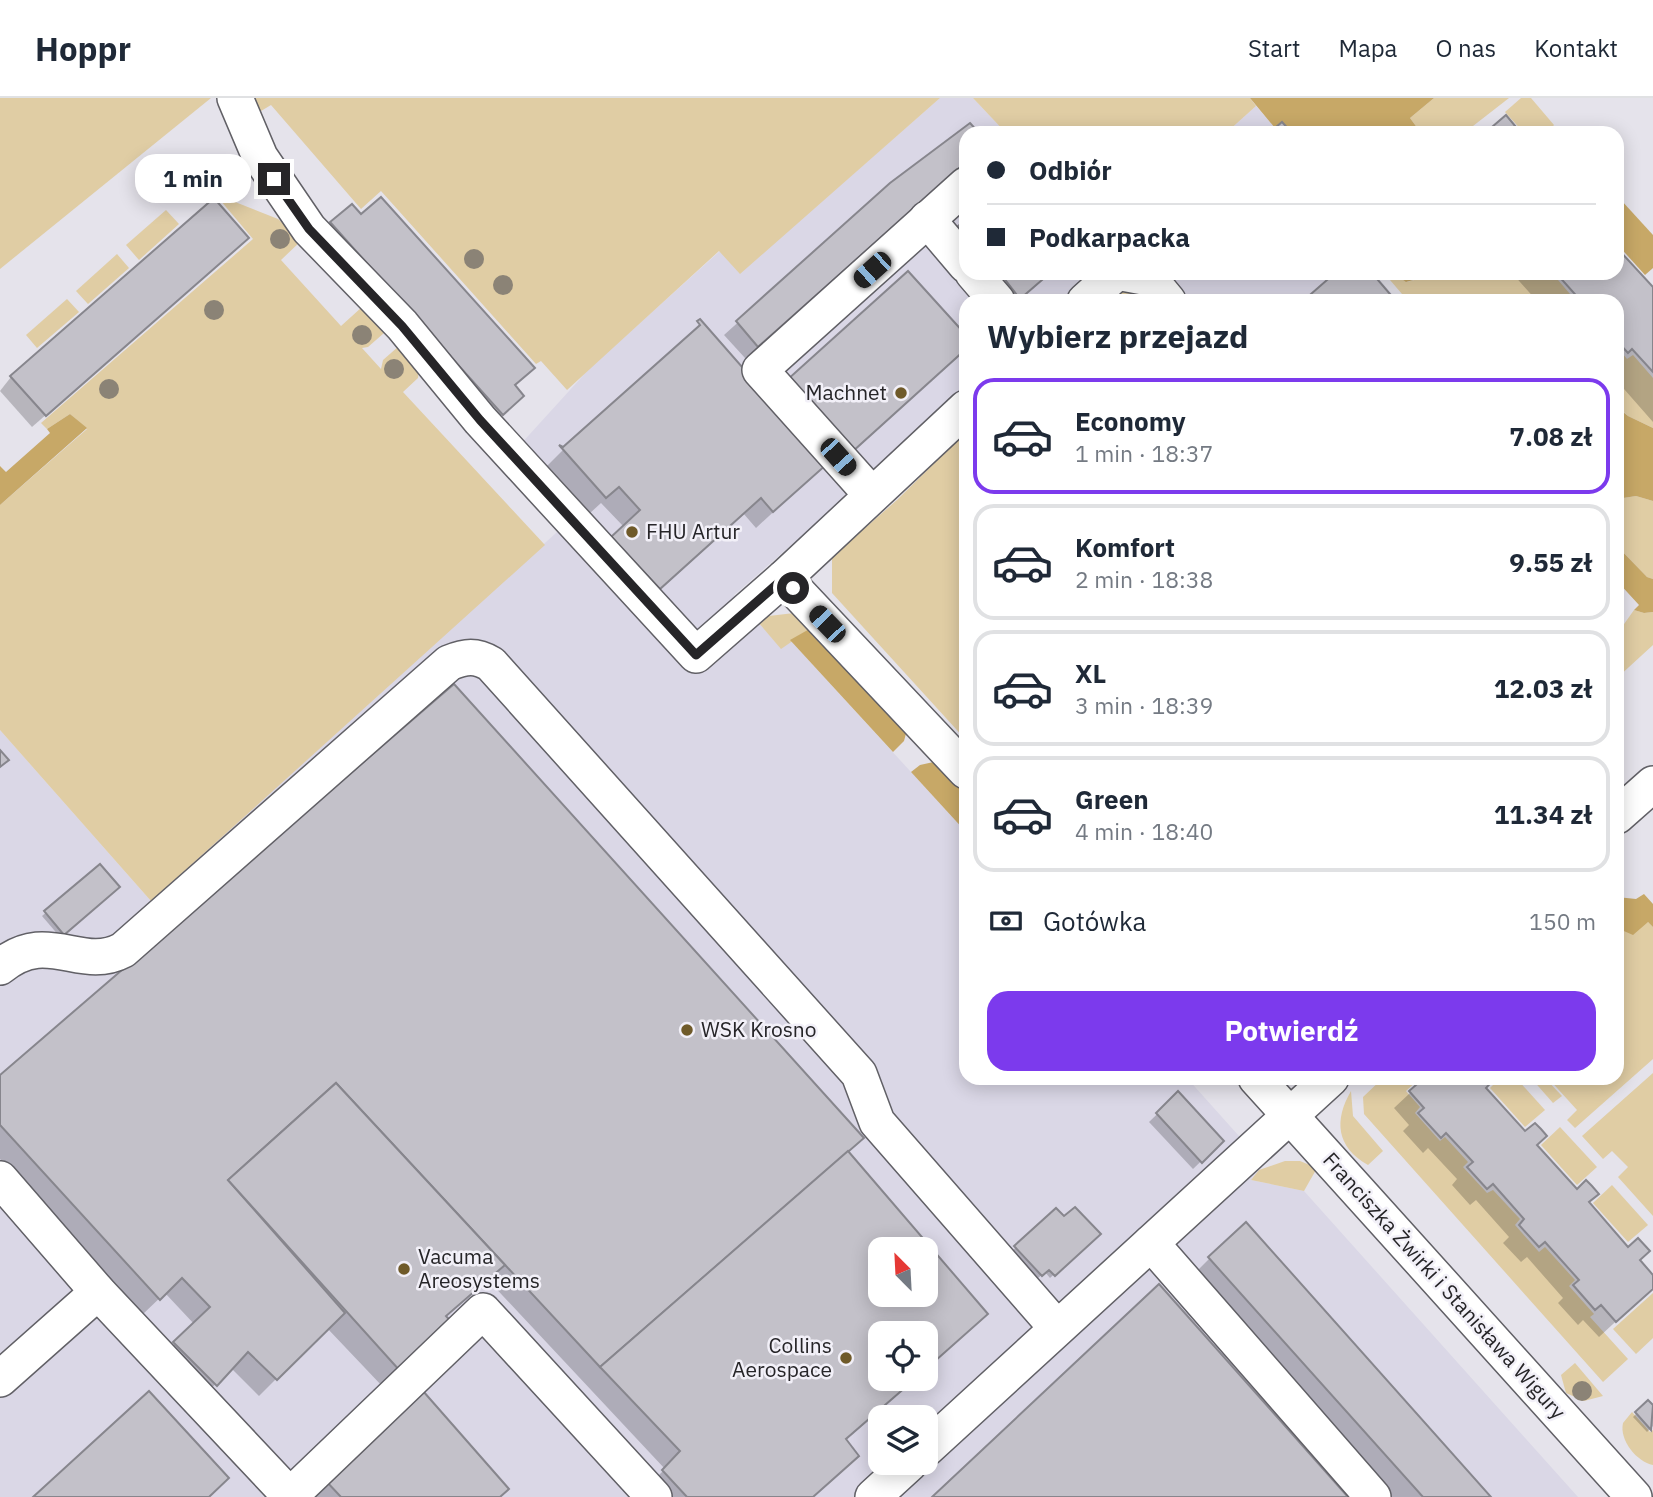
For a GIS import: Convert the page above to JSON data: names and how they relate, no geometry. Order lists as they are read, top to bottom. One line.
{"streets":{"street":["Franciszka Żwirki i Stanisława Wigury"]},"places":["Machnet","FHU Artur","WSK Krosno","Vacuma Areosystems","Collins Aerospace"],"north":"top left","page":{"header":"Hoppr","nav":["Start","Mapa","O nas","Kontakt"],"banner":["Odbiór","Podkarpacka"],"bubble":"1 min","heading":"Wybierz przejazd","list":[{"name":"Economy","note":"1 min · 18:37","value":"7.08 zł"},{"name":"Komfort","note":"2 min · 18:38","value":"9.55 zł"},{"name":"XL","note":"3 min · 18:39","value":"12.03 zł"},{"name":"Green","note":"4 min · 18:40","value":"11.34 zł"}],"pay":["Gotówka","150 m"],"buttons":"Potwierdź"}}
